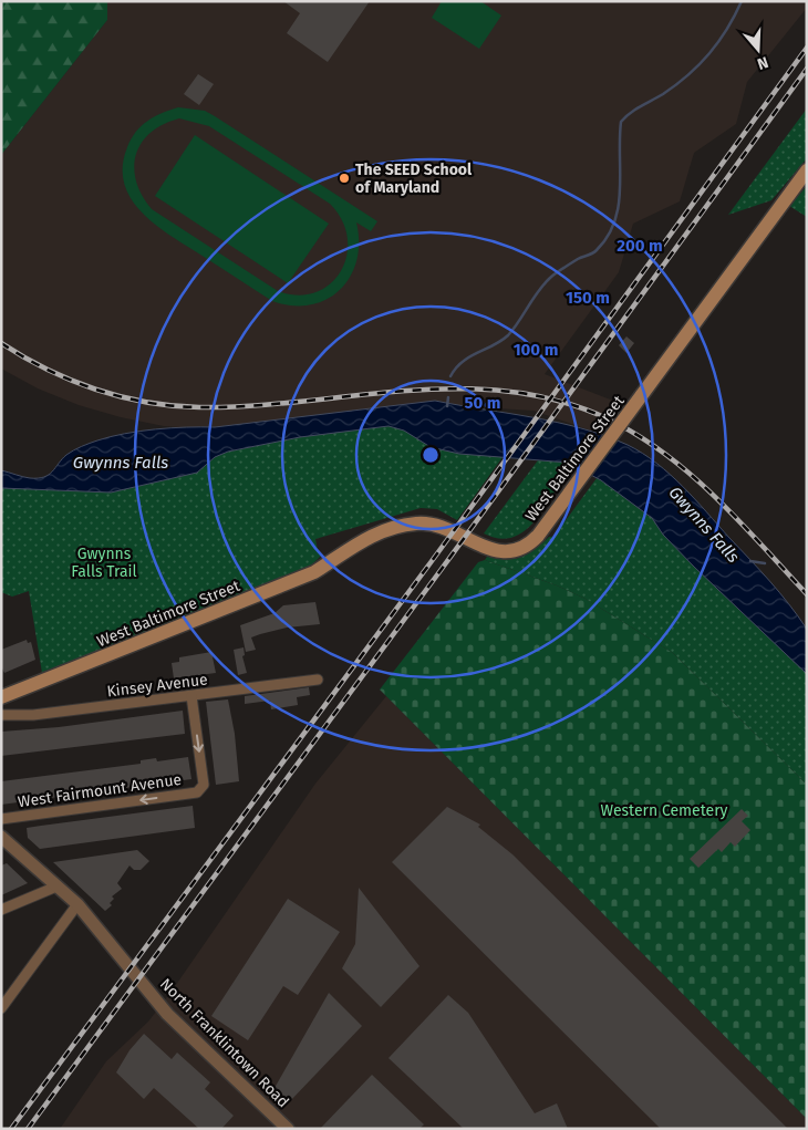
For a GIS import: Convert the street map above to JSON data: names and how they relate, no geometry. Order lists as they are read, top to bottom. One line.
{"streets":{"main road":["West Baltimore Street"],"street":["Kinsey Avenue","West Fairmount Avenue","North Franklintown Road"]},"crossings":[["Kinsey Avenue","West Fairmount Avenue"]],"water":["Gwynns Falls"],"parks":["Gwynns Falls Trail","Western Cemetery"],"places":["The SEED School of Maryland"],"north":"bottom","rings":["200 m","150 m","100 m","50 m"]}
